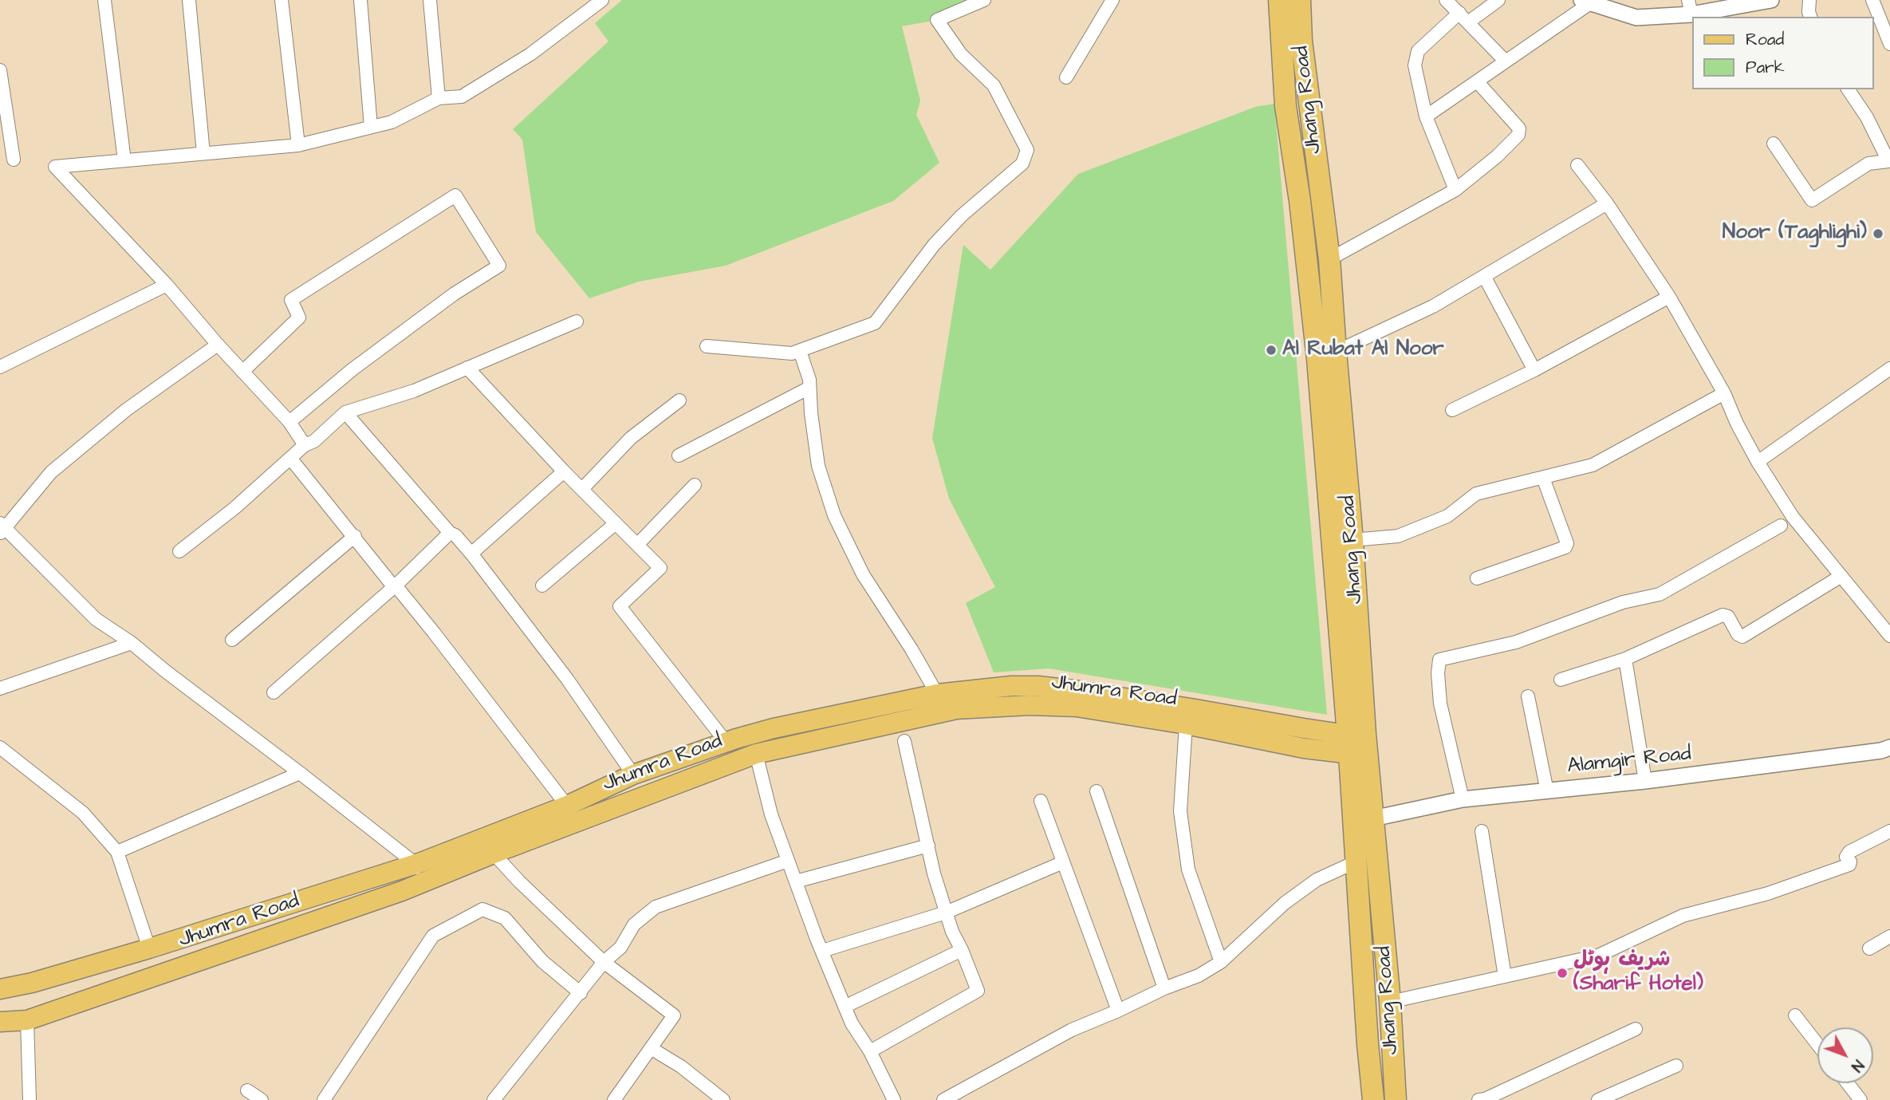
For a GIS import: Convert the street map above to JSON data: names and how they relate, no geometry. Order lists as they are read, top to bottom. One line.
{"streets":{"highway":["Jhang Road"],"main road":["Jhumra Road"],"street":["Alamgir Road"]},"crossings":[["Jhang Road","Jhumra Road"],["Jhang Road","Alamgir Road"]],"places":["Noor (Taghlighi)","Al Rubat Al Noor","شریف ہوٹل (Sharif Hotel)"],"legend":["Road","Park"],"north":"bottom right"}
